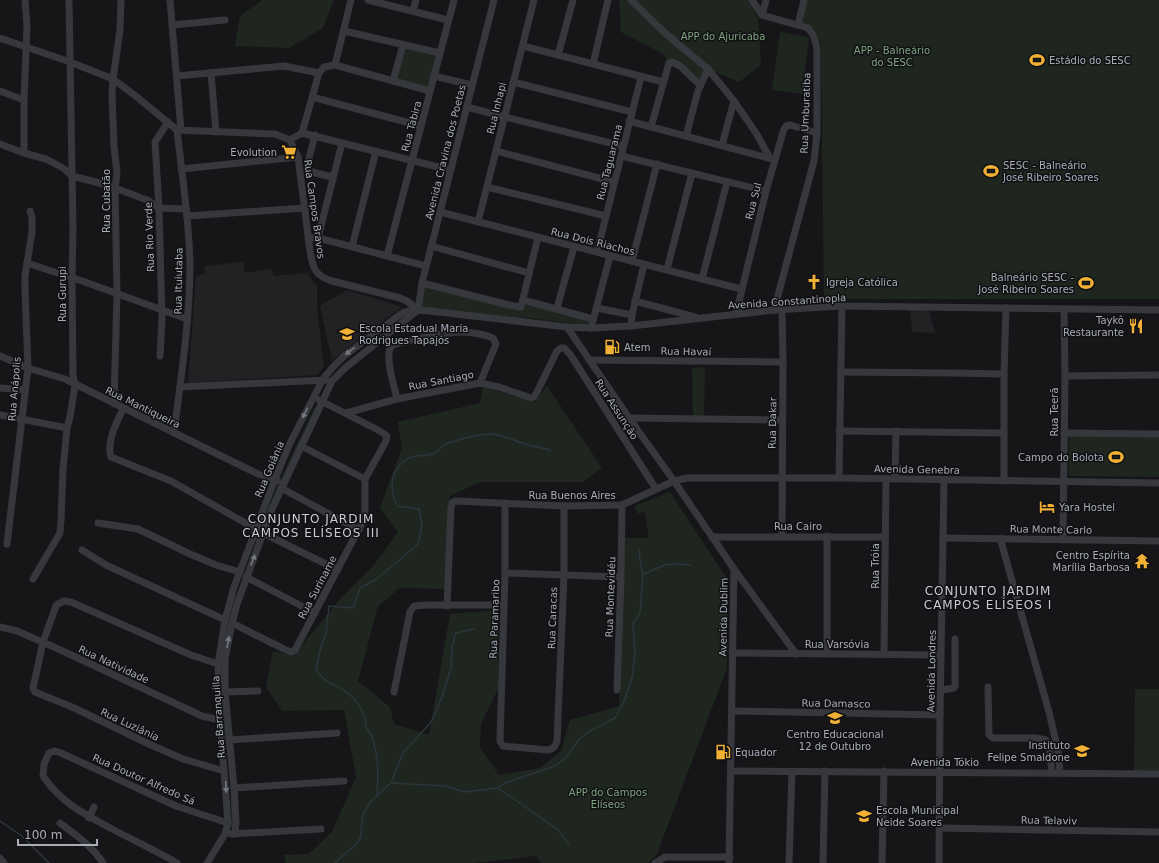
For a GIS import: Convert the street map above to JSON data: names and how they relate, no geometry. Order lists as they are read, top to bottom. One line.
{"streets":{"street":["Rua Inhapi","Rua Umburatiba","Rua Tabira","Avenida Cravina dos Poetas","Rua Taguarama","Rua Cubatão","Rua Sul","Rua Campos Bravos","Rua Rio Verde","Rua Dois Riachos","Rua Ituiutaba","Rua Gurupi","Avenida Constantinopla","Rua Havaí","Rua Santiago","Rua Anápolis","Rua Mantiqueira","Rua Assunção","Rua Teerã","Rua Dakar","Rua Goiânia","Avenida Genebra","Rua Buenos Aires","Rua Cairo","Rua Monte Carlo","Rua Tróia","Rua Suriname","Rua Montevidéu","Avenida Dublim","Rua Caracas","Rua Paramaribo","Rua Varsóvia","Rua Natividade","Avenida Londres","Rua Damasco","Rua Barranquilla","Rua Luziânia","Avenida Tókio","Rua Doutor Alfredo Sá","Rua Telaviv"]},"crossings":[["Rua Inhapi","Rua Dois Riachos"],["Rua Umburatiba","Rua Sul"],["Rua Umburatiba","Avenida Constantinopla"],["Rua Umburatiba","Rua Dakar"],["Avenida Cravina dos Poetas","Rua Campos Bravos"],["Avenida Cravina dos Poetas","Rua Dois Riachos"],["Avenida Cravina dos Poetas","Avenida Constantinopla"],["Avenida Cravina dos Poetas","Rua Goiânia"],["Rua Taguarama","Rua Dois Riachos"],["Rua Cubatão","Rua Mantiqueira"],["Rua Sul","Rua Dois Riachos"],["Rua Sul","Avenida Constantinopla"],["Rua Campos Bravos","Avenida Constantinopla"],["Rua Campos Bravos","Rua Goiânia"],["Rua Ituiutaba","Rua Mantiqueira"],["Rua Gurupi","Rua Mantiqueira"],["Avenida Constantinopla","Rua Teerã"],["Avenida Constantinopla","Rua Dakar"],["Avenida Constantinopla","Rua Goiânia"],["Avenida Constantinopla","Avenida Dublim"],["Rua Havaí","Rua Dakar"],["Rua Havaí","Avenida Dublim"],["Rua Santiago","Rua Assunção"],["Rua Santiago","Rua Suriname"],["Rua Anápolis","Rua Mantiqueira"],["Rua Mantiqueira","Rua Goiânia"],["Rua Mantiqueira","Rua Suriname"],["Rua Assunção","Rua Buenos Aires"],["Rua Teerã","Avenida Genebra"],["Rua Teerã","Rua Monte Carlo"],["Rua Dakar","Avenida Genebra"],["Rua Dakar","Rua Cairo"],["Rua Goiânia","Rua Suriname"],["Rua Goiânia","Rua Natividade"],["Rua Goiânia","Rua Barranquilla"],["Rua Goiânia","Rua Luziânia"],["Rua Goiânia","Rua Doutor Alfredo Sá"],["Avenida Genebra","Rua Buenos Aires"],["Avenida Genebra","Rua Tróia"],["Avenida Genebra","Avenida Dublim"],["Avenida Genebra","Avenida Londres"],["Rua Buenos Aires","Rua Montevidéu"],["Rua Buenos Aires","Avenida Dublim"],["Rua Buenos Aires","Rua Caracas"],["Rua Buenos Aires","Rua Paramaribo"],["Rua Cairo","Rua Tróia"],["Rua Cairo","Avenida Dublim"],["Rua Monte Carlo","Avenida Londres"],["Rua Tróia","Rua Varsóvia"],["Avenida Dublim","Rua Varsóvia"],["Avenida Dublim","Rua Damasco"],["Avenida Dublim","Avenida Tókio"],["Rua Caracas","Rua Paramaribo"],["Rua Varsóvia","Avenida Londres"],["Rua Natividade","Rua Luziânia"],["Avenida Londres","Rua Damasco"],["Avenida Londres","Avenida Tókio"],["Avenida Londres","Rua Telaviv"]],"districts":["CONJUNTO JARDIM CAMPOS ELÍSEOS III","CONJUNTO JARDIM CAMPOS ELÍSEOS I"],"parks":["APP do Ajuricaba","APP - Balneário do SESC","APP do Campos Elíseos"],"places":{"sports":["Estádio do SESC","SESC - Balneário José Ribeiro Soares","Balneário SESC - José Ribeiro Soares","Campo do Bolota"],"supermarket":["Evolution"],"church":["Igreja Católica"],"restaurant":["Taykô Restaurante"],"school or university":["Escola Estadual Maria Rodrigues Tapajós","Centro Educacional 12 de Outubro","Instituto Felipe Smaldone","Escola Municipal Neide Soares"],"fuel station":["Atem","Equador"],"hotel":["Yara Hostel"],"temple":["Centro Espírita Marília Barbosa"]},"scale_bar":"100 m"}
